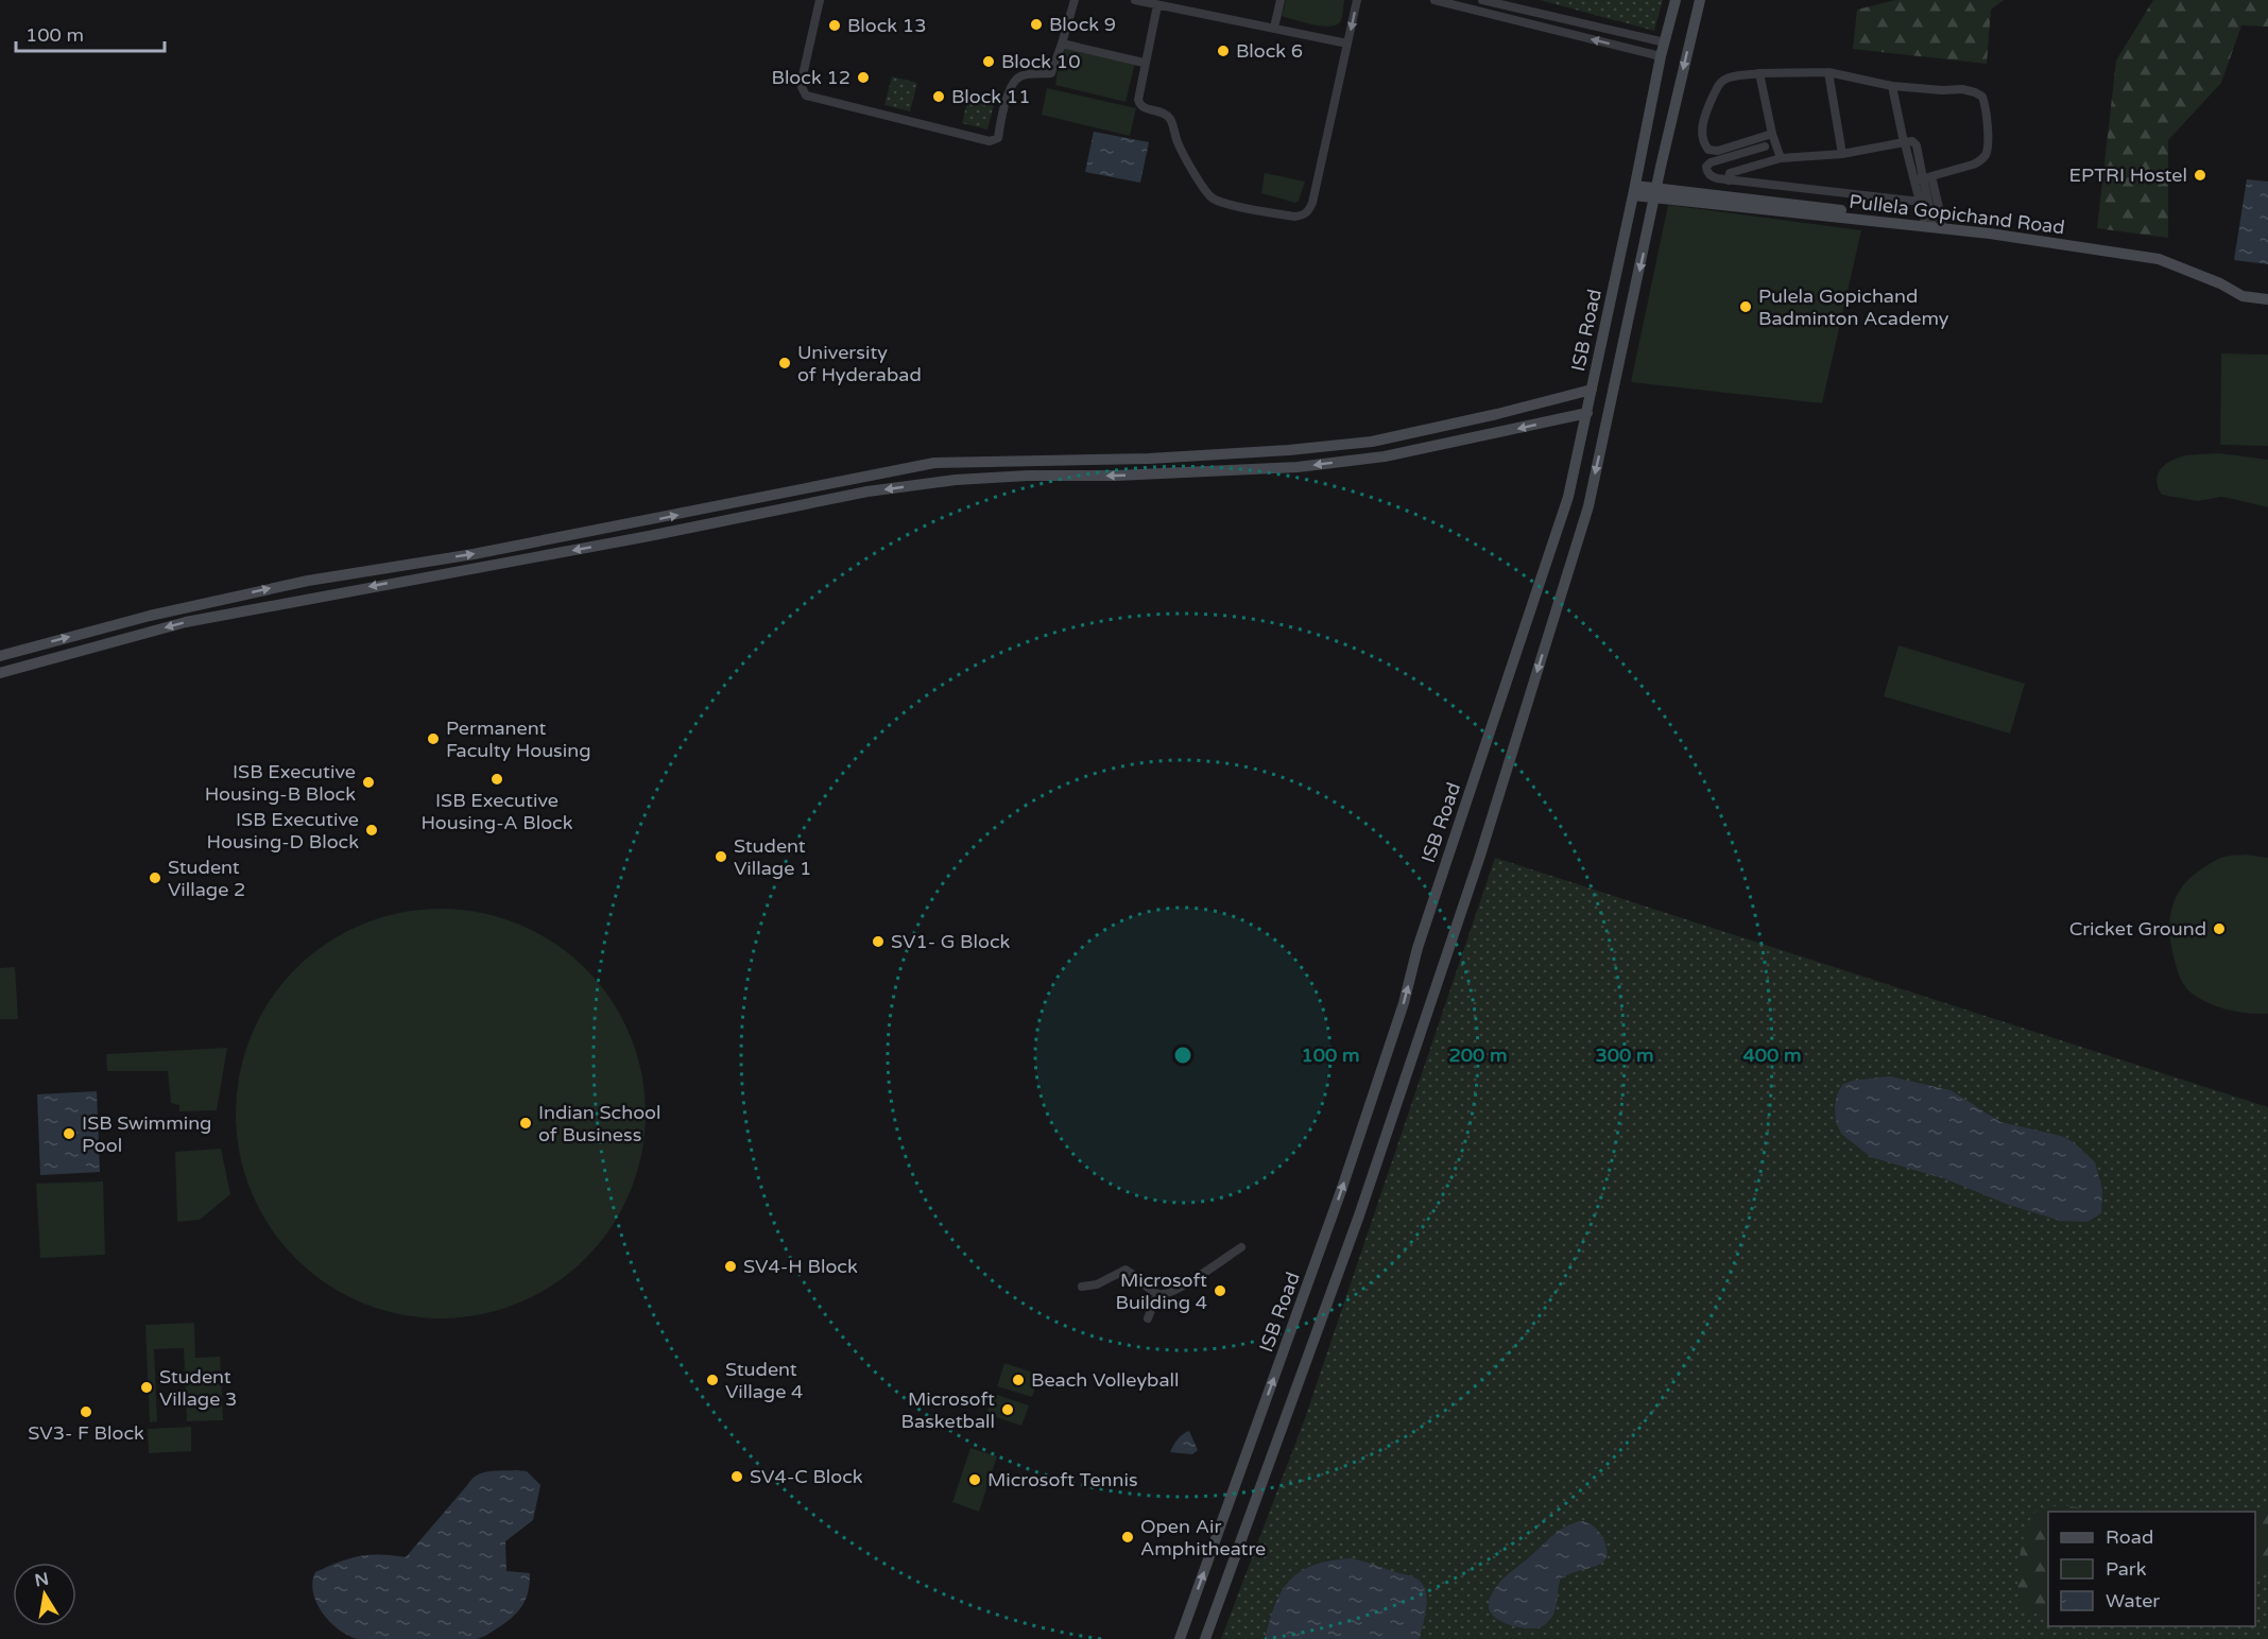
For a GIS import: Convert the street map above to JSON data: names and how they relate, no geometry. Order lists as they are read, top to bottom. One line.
{"streets":{"street":["Pullela Gopichand Road","ISB Road"]},"crossings":[["Pullela Gopichand Road","ISB Road"]],"places":["Block 9","Block 13","Block 6","Block 10","Block 12","Block 11","EPTRI Hostel","Pulela Gopichand Badminton Academy","University of Hyderabad","Permanent Faculty Housing","ISB Executive Housing-A Block","ISB Executive Housing-B Block","ISB Executive Housing-D Block","Student Village 1","Student Village 2","Cricket Ground","SV1- G Block","Indian School of Business","ISB Swimming Pool","SV4-H Block","Microsoft Building 4","Student Village 4","Beach Volleyball","Student Village 3","Microsoft Basketball","SV3- F Block","SV4-C Block","Microsoft Tennis","Open Air Amphitheatre"],"legend":["Road","Park","Water"],"scale_bar":"100 m","north":"top","rings":["100 m","200 m","300 m","400 m"]}
